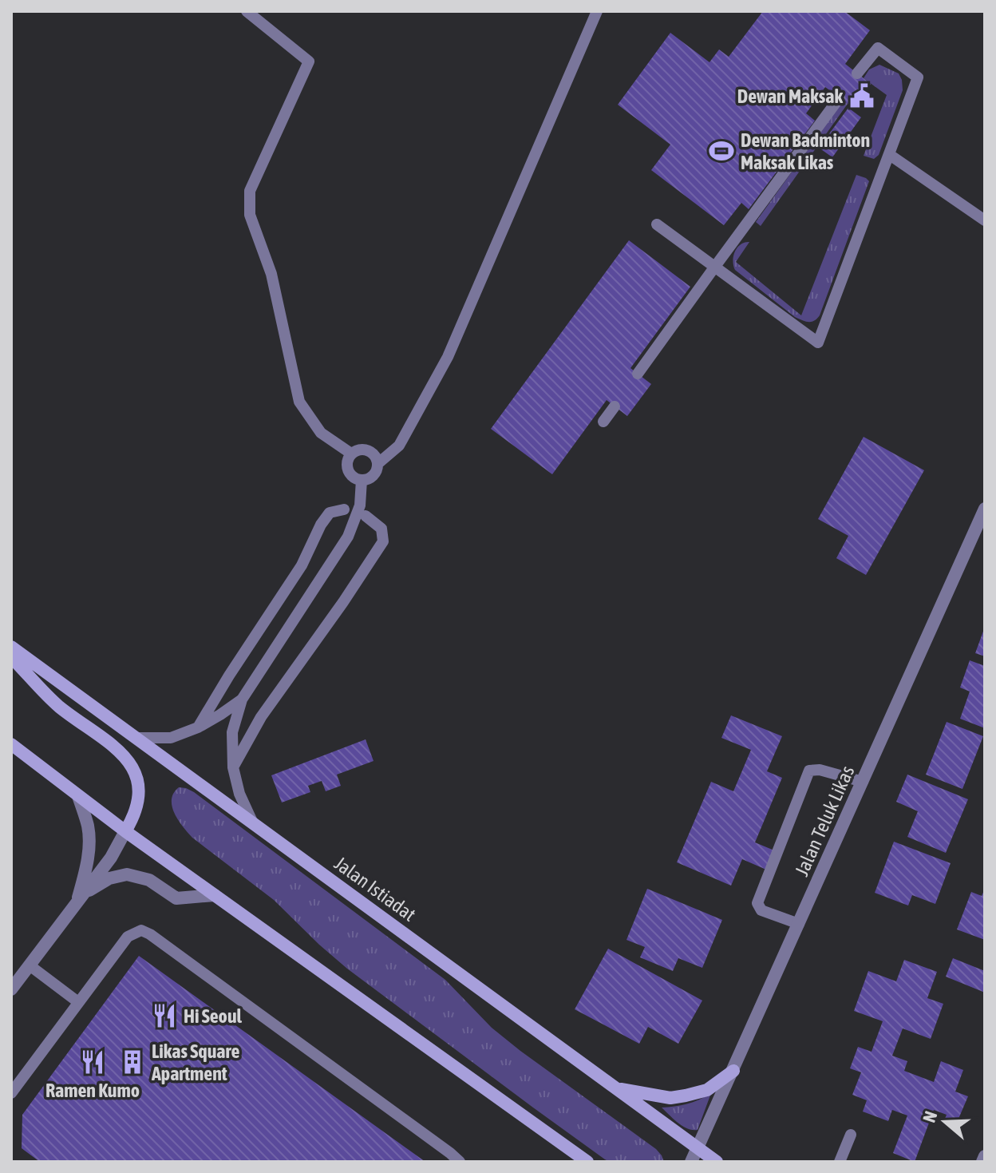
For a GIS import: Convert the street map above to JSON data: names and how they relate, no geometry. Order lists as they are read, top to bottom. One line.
{"streets":{"main road":["Jalan Istiadat"],"street":["Jalan Teluk Likas"]},"crossings":[["Jalan Teluk Likas","Jalan Istiadat"]],"places":{"public building":["Dewan Maksak"],"sports":["Dewan Badminton Maksak Likas"],"restaurant":["Hi Seoul","Ramen Kumo"],"building":["Likas Square Apartment"]},"north":"left"}
